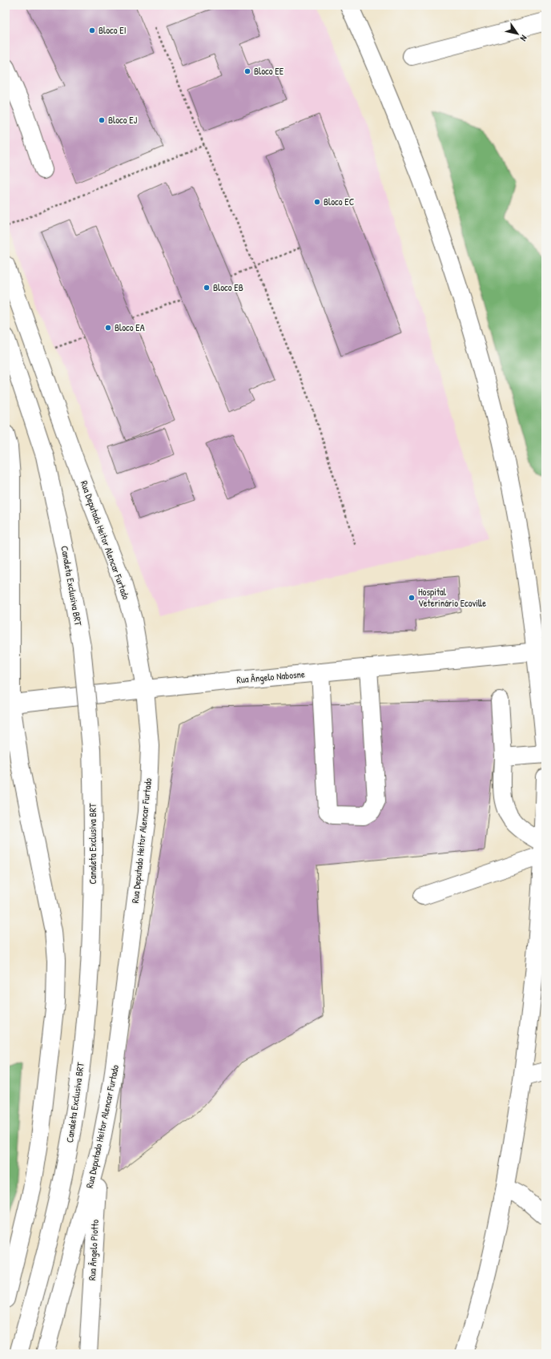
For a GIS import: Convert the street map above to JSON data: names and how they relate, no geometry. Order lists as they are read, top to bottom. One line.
{"streets":{"street":["Rua Deputado Heitor Alencar Furtado","Canaleta Exclusiva BRT","Rua Ângelo Nabosne","Rua Ângelo Piotto"]},"crossings":[["Rua Deputado Heitor Alencar Furtado","Rua Ângelo Nabosne"],["Rua Deputado Heitor Alencar Furtado","Rua Ângelo Piotto"]],"places":["Bloco EI","Bloco EE","Bloco EJ","Bloco EC","Bloco EB","Bloco EA","Hospital Veterinário Ecoville"],"north":"bottom right"}
